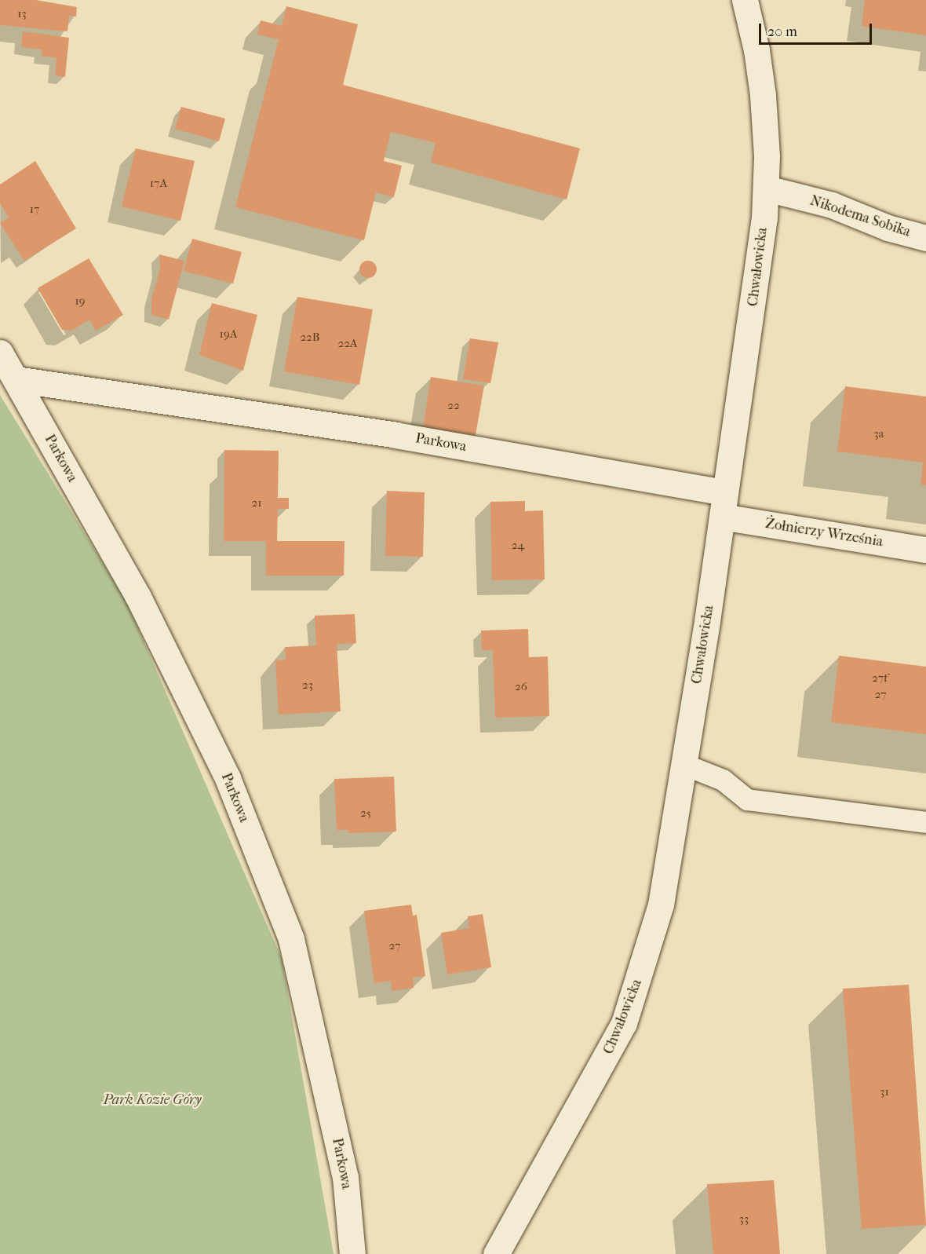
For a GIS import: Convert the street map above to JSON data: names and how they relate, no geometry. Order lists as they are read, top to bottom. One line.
{"streets":{"street":["Nikodema Sobika","Chwałowicka","Parkowa","Żołnierzy Września"]},"crossings":[["Nikodema Sobika","Chwałowicka"],["Chwałowicka","Parkowa"],["Chwałowicka","Żołnierzy Września"],["Parkowa","Żołnierzy Września"]],"parks":["Park Kozie Góry"],"house_numbers":["13","17A","17","19","19A","22B","22A","22","3a","21","24","27f","23","26","27","25","27","31","33"],"scale_bar":"20 m"}
